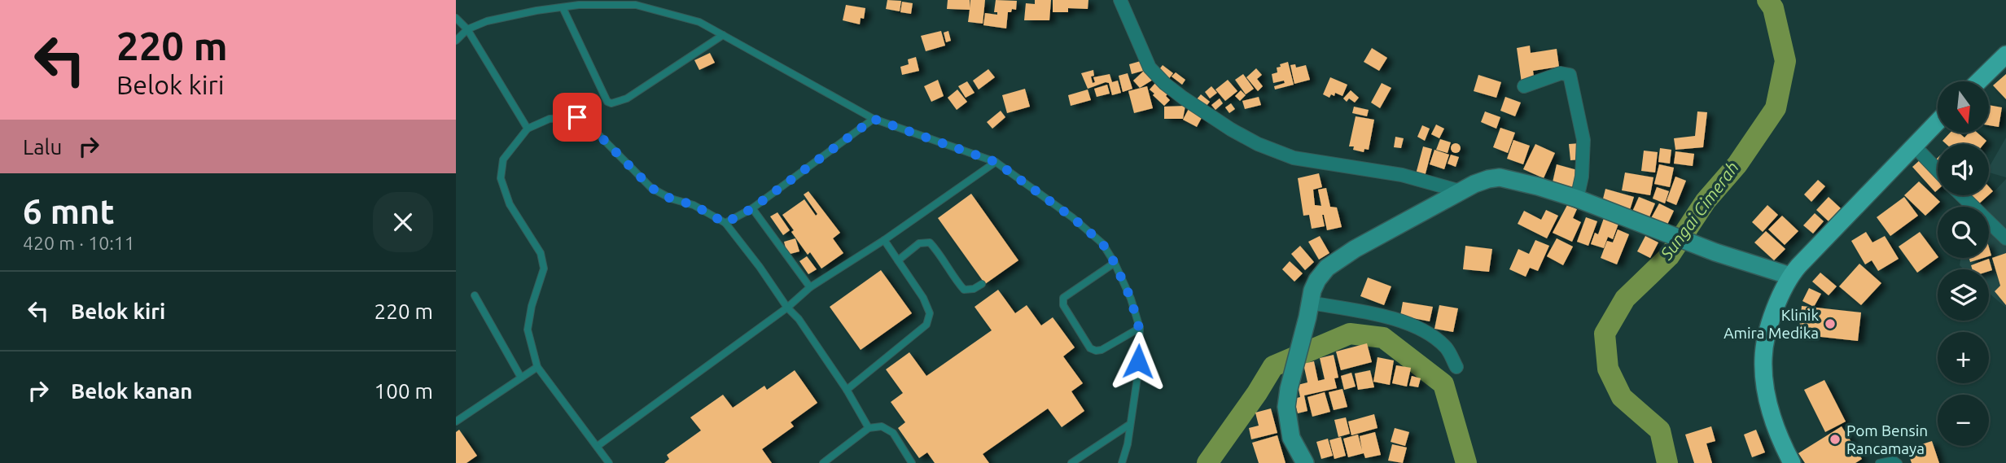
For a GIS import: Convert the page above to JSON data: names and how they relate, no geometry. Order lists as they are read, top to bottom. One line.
{"water":["Sungai Cimerah"],"places":["Klinik Amira Medika","Pom Bensin Rancamaya"],"north":"bottom","page":{"turn":["220 m","Belok kiri"],"map_buttons":["+","−"],"then":"Lalu","heading":["6 mnt","420 m · 10:11"],"list":[{"name":"Belok kiri","value":"220 m"},{"name":"Belok kanan","value":"100 m"}]}}
